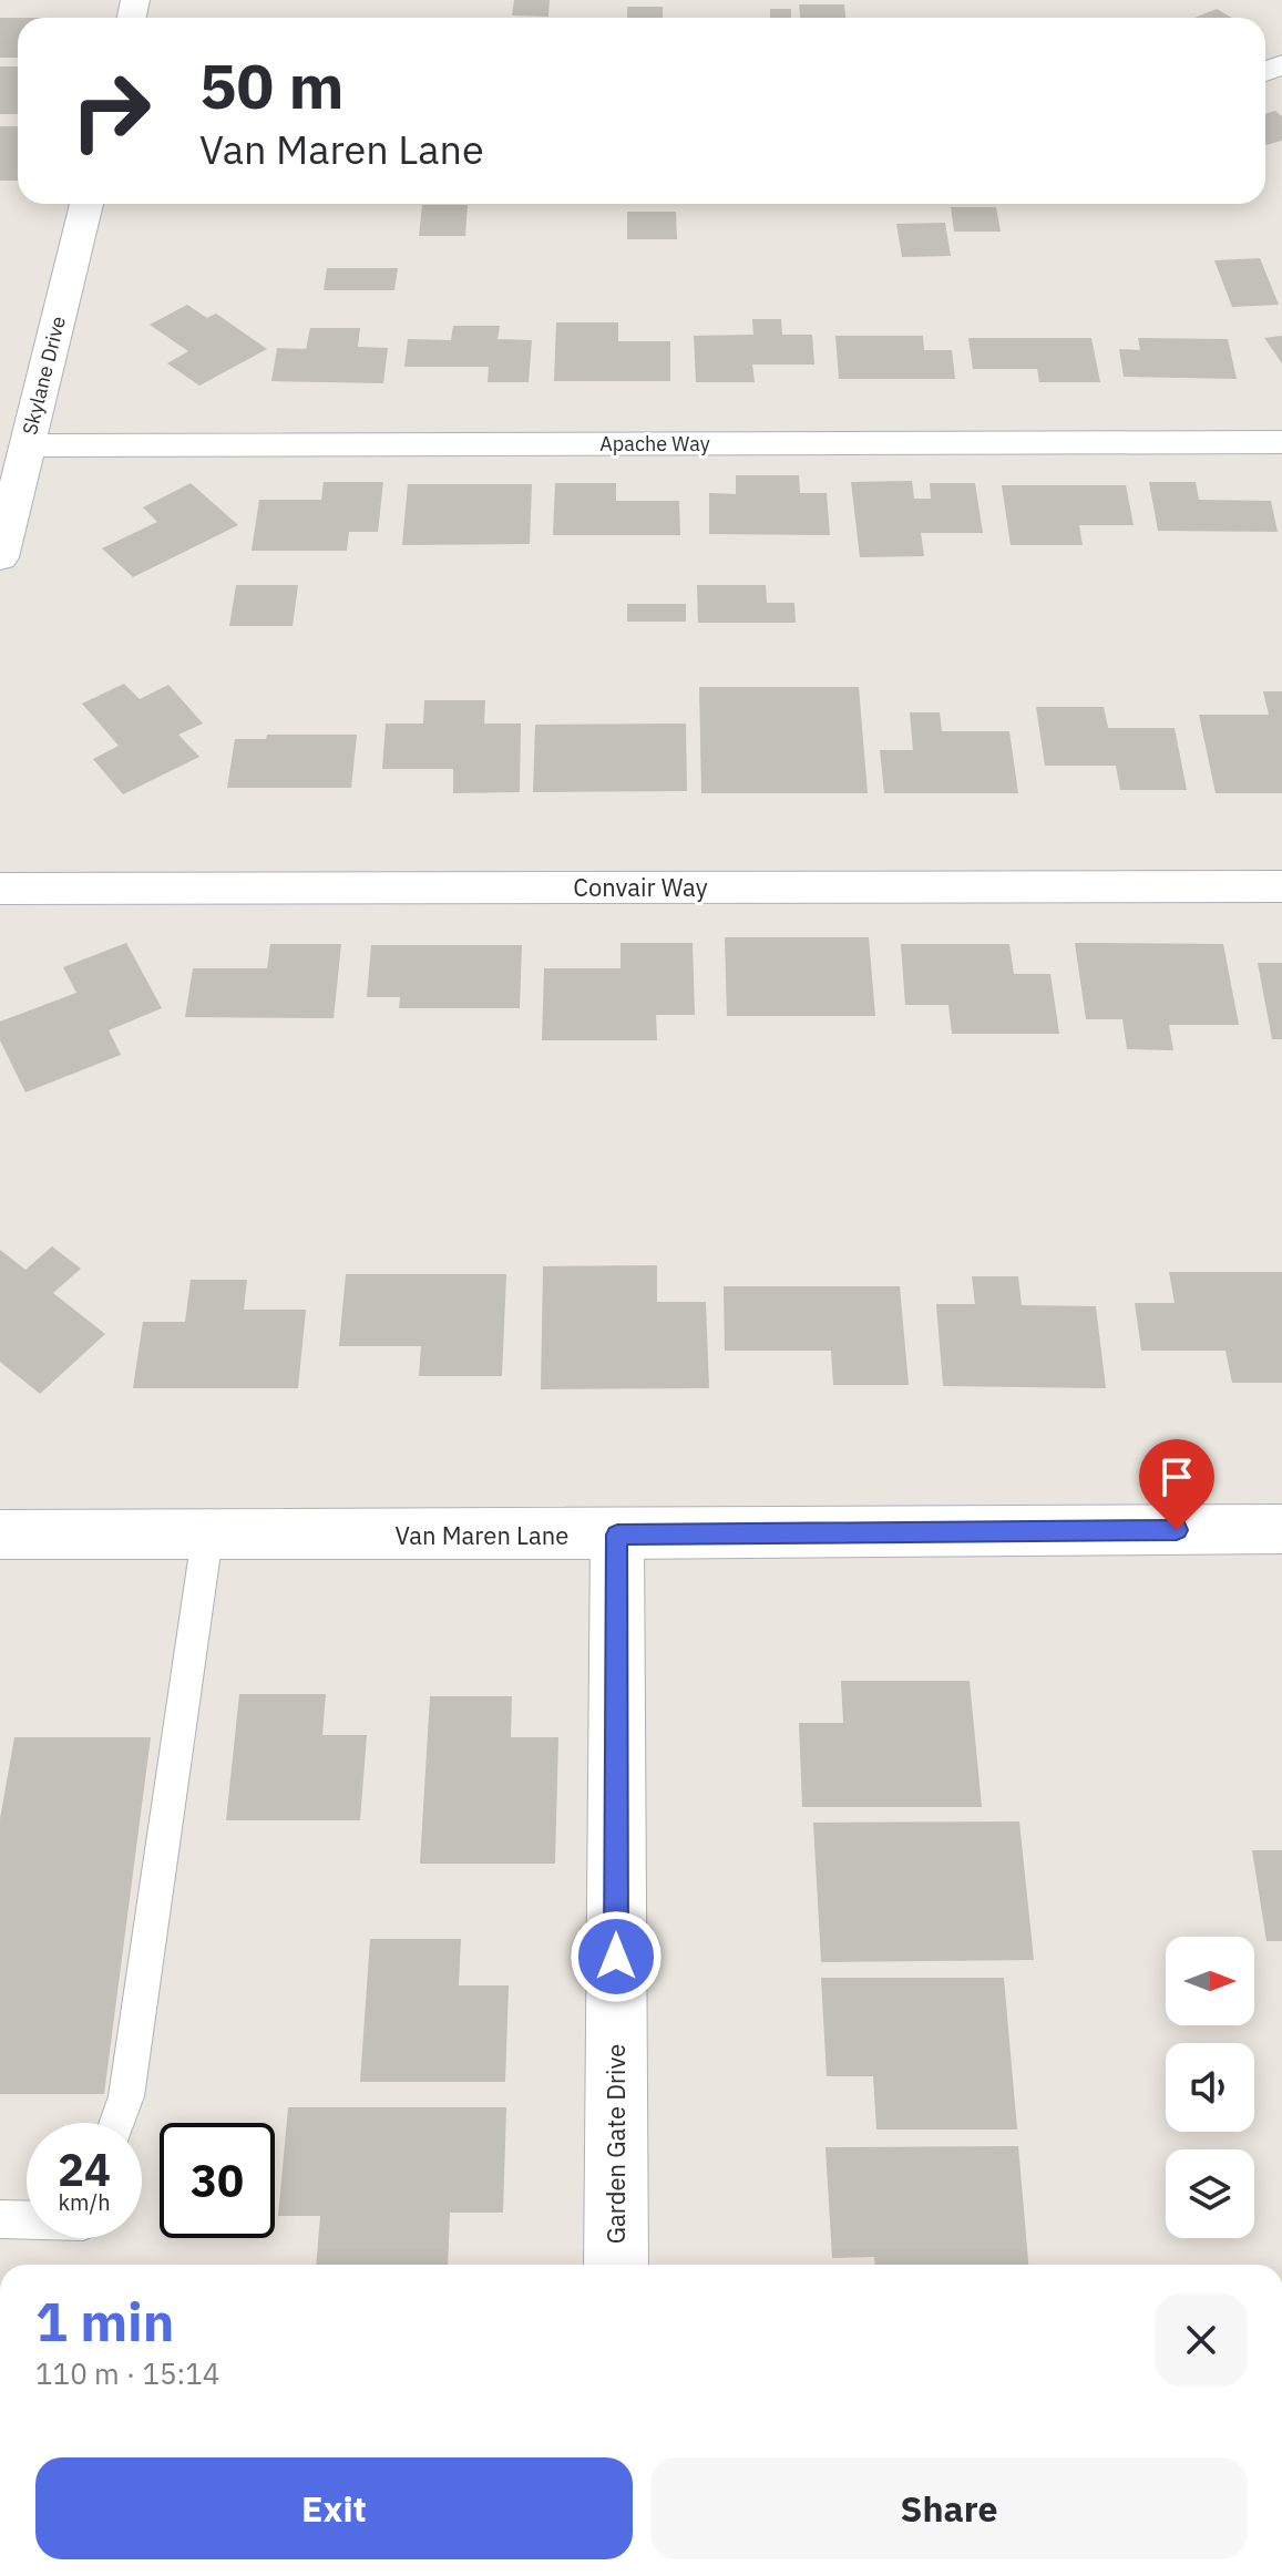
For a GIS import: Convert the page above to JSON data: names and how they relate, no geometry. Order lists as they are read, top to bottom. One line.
{"streets":{"street":["Skylane Drive","Apache Way","Convair Way","Van Maren Lane","Garden Gate Drive"]},"crossings":[["Skylane Drive","Apache Way"],["Van Maren Lane","Garden Gate Drive"]],"north":"right","page":{"turn":["50 m","Van Maren Lane"],"speed":"24 km/h","limit":"30","heading":["1 min","110 m · 15:14"],"buttons":["Exit","Share"]}}
